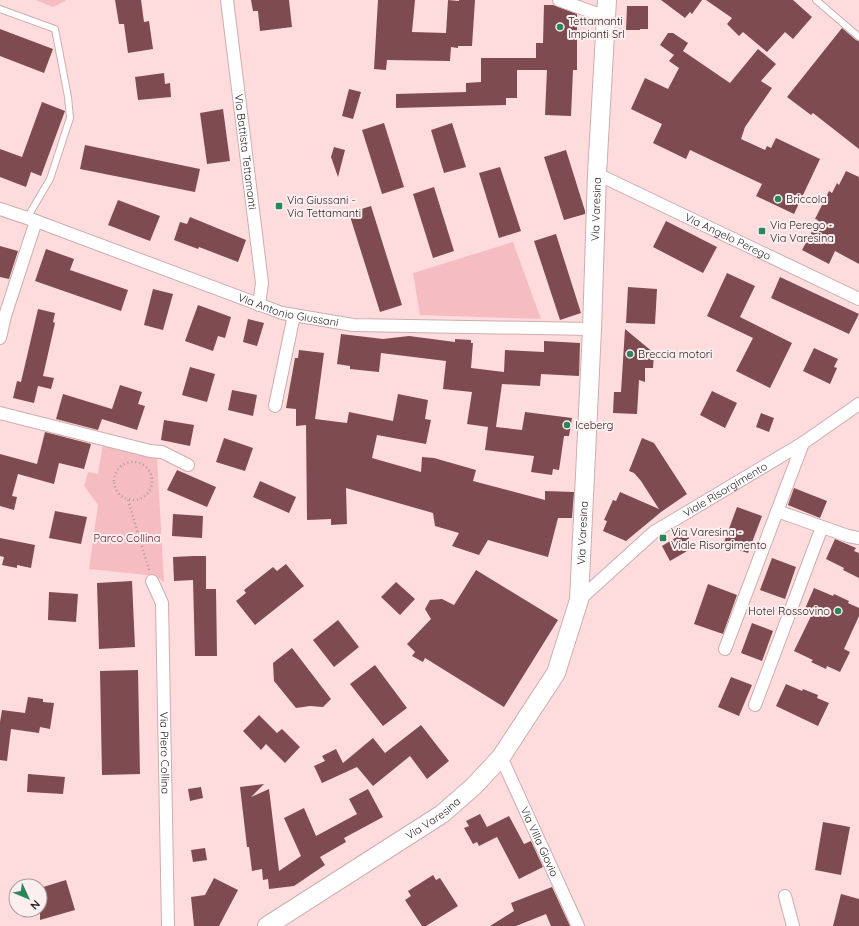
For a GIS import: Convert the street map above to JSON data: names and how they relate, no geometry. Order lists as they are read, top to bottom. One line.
{"streets":{"main road":["Via Varesina"],"street":["Via Battista Tettamanti","Via Angelo Perego","Via Antonio Giussani","Viale Risorgimento","Via Piero Collina","Via Villa Giovio"]},"crossings":[["Via Battista Tettamanti","Via Antonio Giussani"],["Via Varesina","Via Angelo Perego"],["Via Varesina","Via Antonio Giussani"],["Via Varesina","Viale Risorgimento"],["Via Varesina","Via Villa Giovio"]],"parks":["Parco Collina"],"places":{"other":["Tettamanti Impianti Srl","Briccola","Breccia motori","Iceberg","Hotel Rossovino"],"transit":["Via Giussani - Via Tettamanti","Via Perego - Via Varesina","Via Varesina - Viale Risorgimento"]},"north":"bottom right"}
